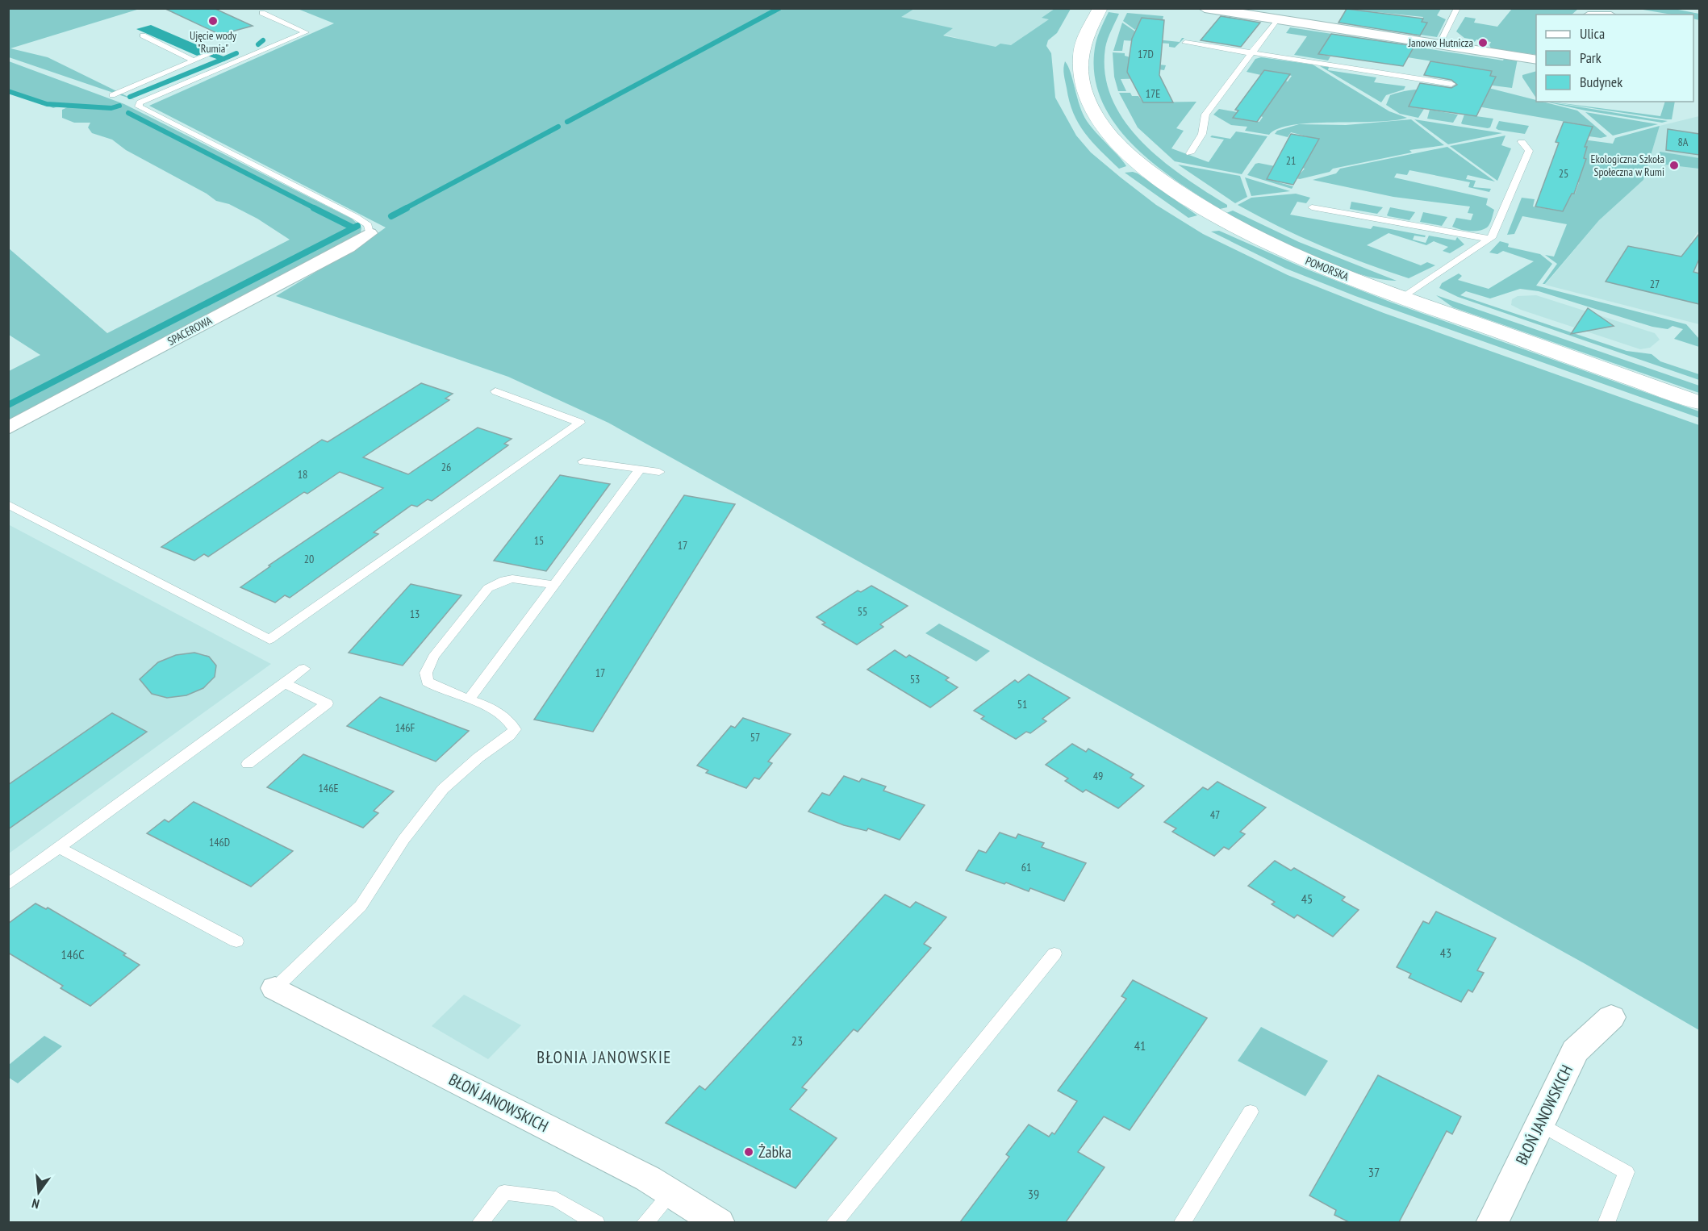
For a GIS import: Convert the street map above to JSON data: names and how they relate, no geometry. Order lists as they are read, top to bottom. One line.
{"streets":{"main road":["POMORSKA"],"street":["SPACEROWA","BŁOŃ JANOWSKICH"]},"districts":["BŁONIA JANOWSKIE"],"places":["Ujęcie wody \"Rumia\"","Janowo Hutnicza","Ekologiczna Szkoła Społeczna w Rumi","Żabka"],"house_numbers":["17D","17E","8A","21","25","27","26","18","15","17","20","55","13","17","53","51","146F","57","49","146E","47","146D","61","45","43","146C","23","41","37","39"],"legend":["Ulica","Park","Budynek"],"north":"bottom"}
